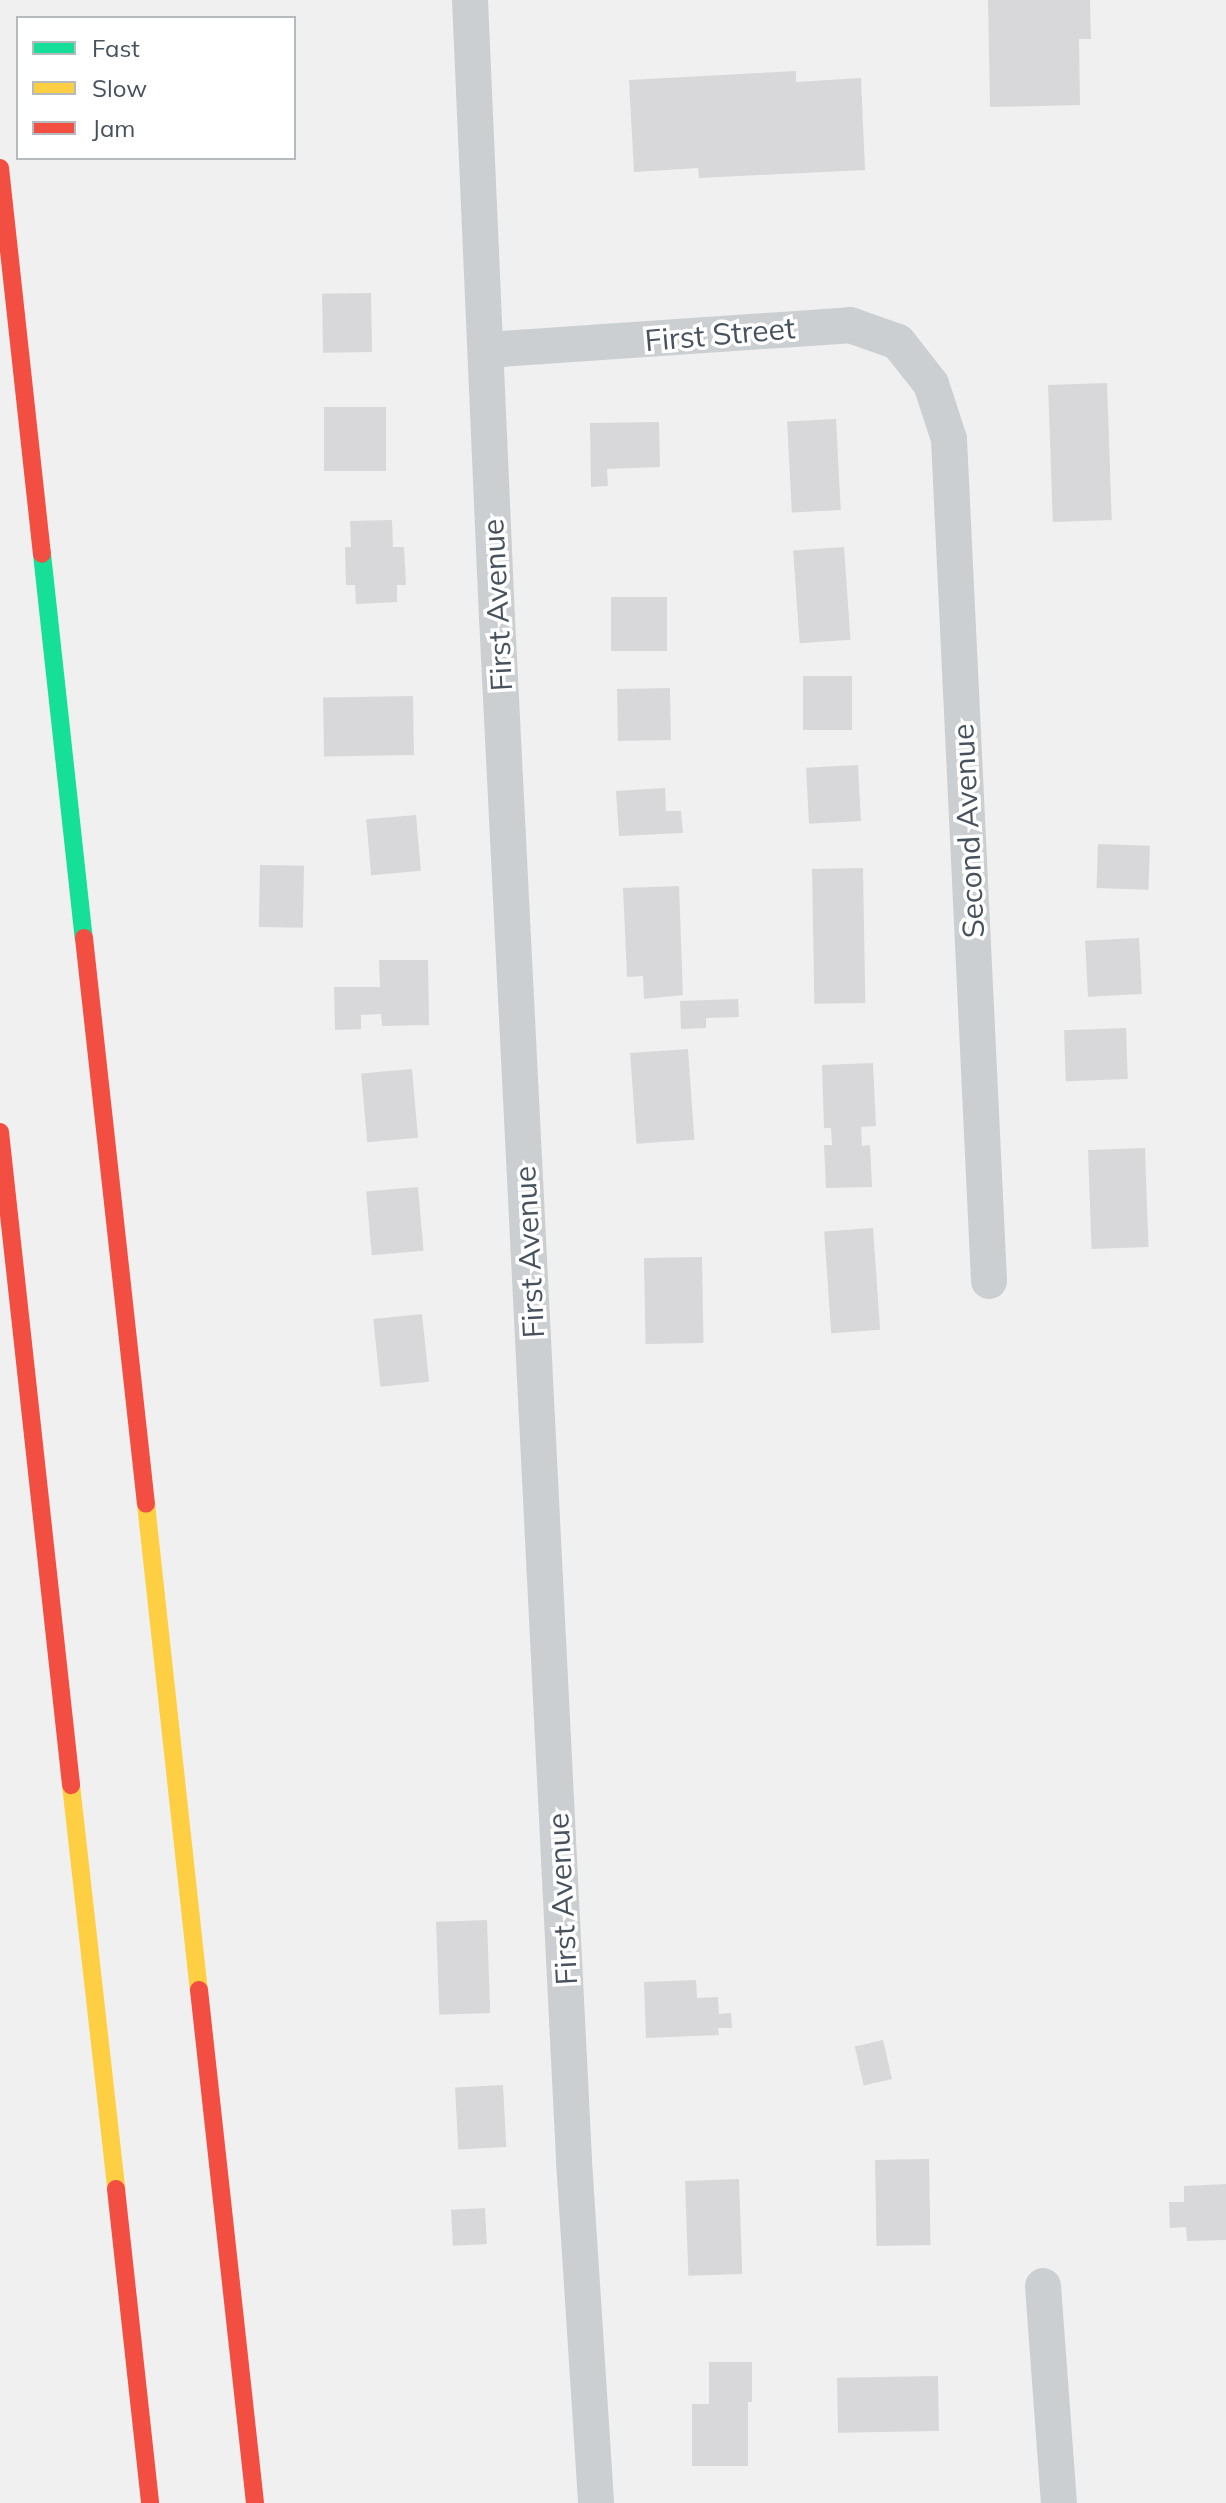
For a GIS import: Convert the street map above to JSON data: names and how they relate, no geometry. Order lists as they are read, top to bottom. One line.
{"streets":{"street":["First Street","First Avenue","Second Avenue"]},"crossings":[["First Street","First Avenue"],["First Street","Second Avenue"]],"legend":["Fast","Slow","Jam"]}
